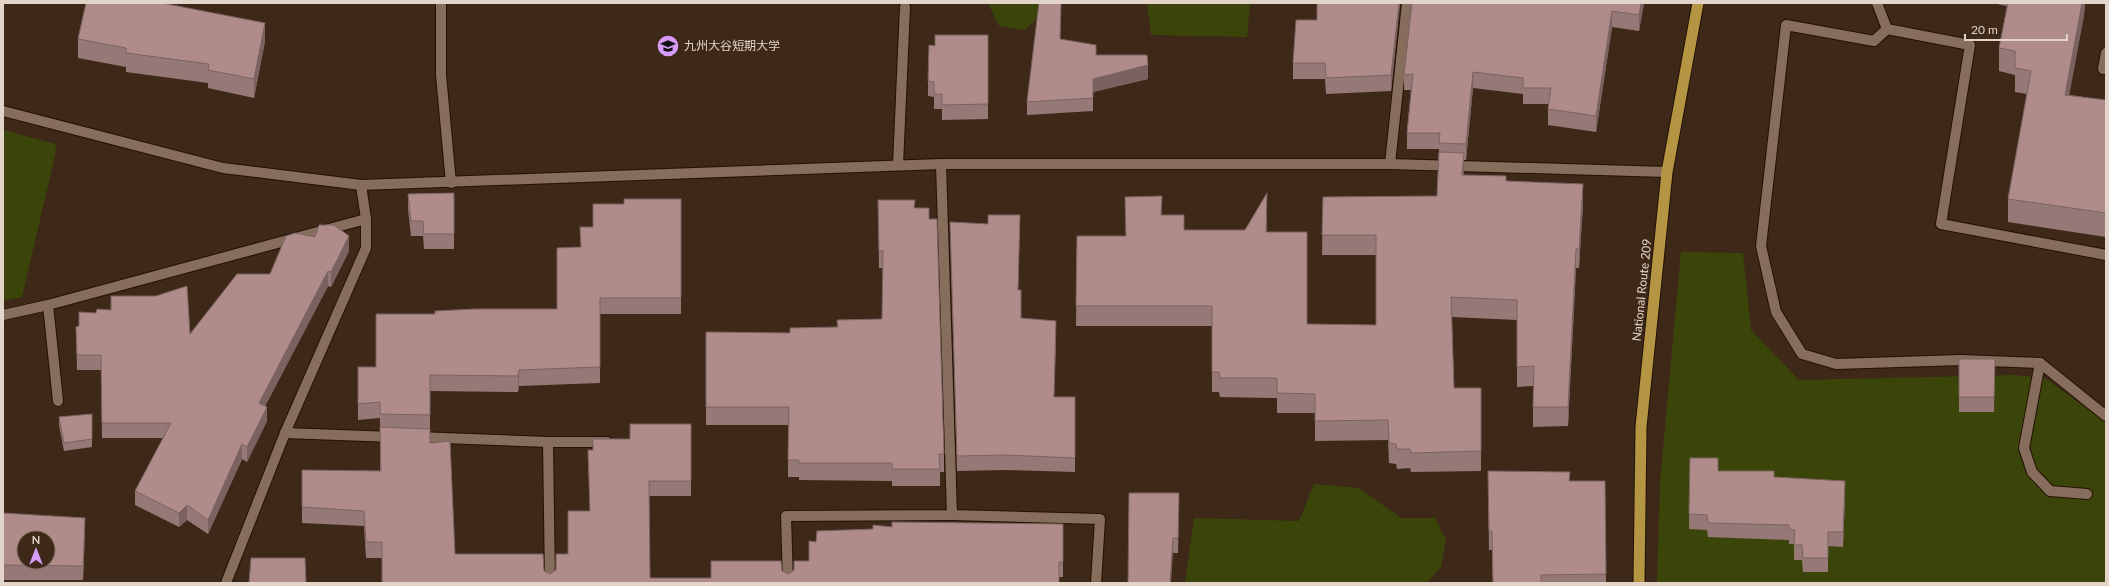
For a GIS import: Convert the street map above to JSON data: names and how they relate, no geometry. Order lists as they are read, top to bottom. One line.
{"streets":{"highway":["National Route 209"]},"places":{"school or university":["九州大谷短期大学"]},"scale_bar":"20 m","north":"top"}
